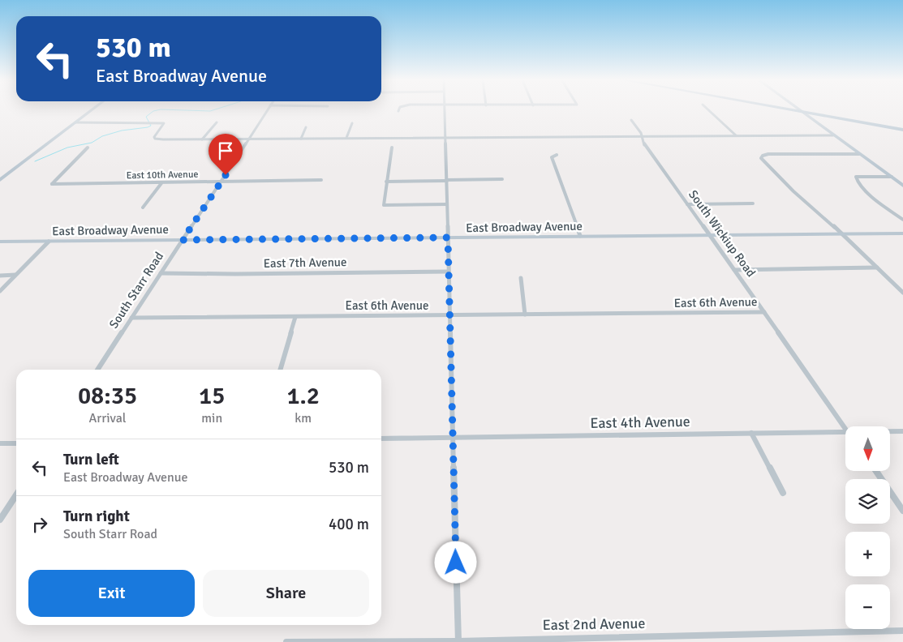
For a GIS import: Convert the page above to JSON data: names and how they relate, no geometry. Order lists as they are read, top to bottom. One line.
{"streets":{"main road":["East Broadway Avenue"],"street":["East 10th Avenue","South Wickiup Road","East 7th Avenue","South Starr Road","East 6th Avenue","East 4th Avenue","East 2nd Avenue"]},"crossings":[["East 10th Avenue","South Starr Road"],["East Broadway Avenue","South Wickiup Road"],["East Broadway Avenue","South Starr Road"],["South Wickiup Road","East 6th Avenue"],["East 7th Avenue","South Starr Road"],["South Starr Road","East 6th Avenue"]],"north":"bottom","page":{"turn":["530 m","East Broadway Avenue"],"eta":["08:35","Arrival","15","min","1.2","km"],"map_buttons":["+","−"],"list":[{"name":"Turn left","note":"East Broadway Avenue","value":"530 m"},{"name":"Turn right","note":"South Starr Road","value":"400 m"}],"buttons":["Exit","Share"]}}
